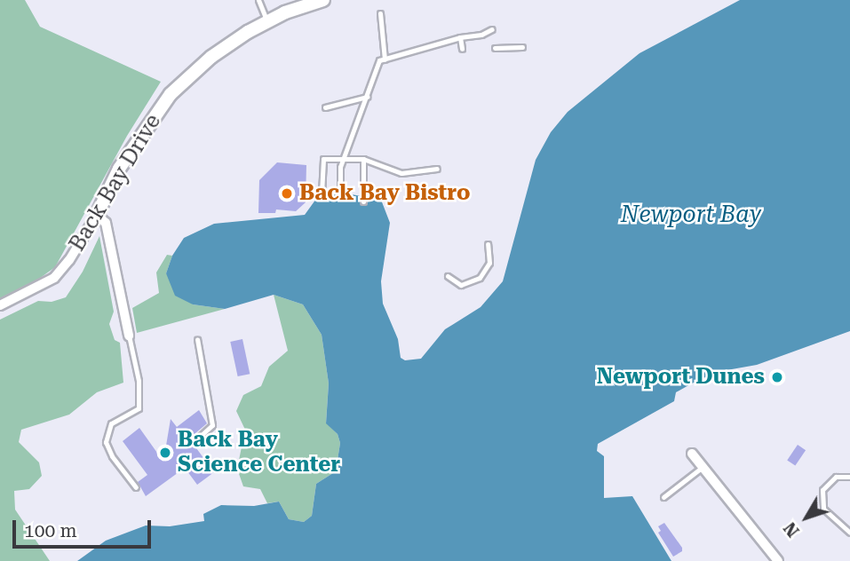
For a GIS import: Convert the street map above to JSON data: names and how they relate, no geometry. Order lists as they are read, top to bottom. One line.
{"streets":{"street":["Back Bay Drive"]},"water":["Newport Bay"],"places":["Back Bay Bistro","Newport Dunes","Back Bay Science Center"],"scale_bar":"100 m","north":"bottom left"}
